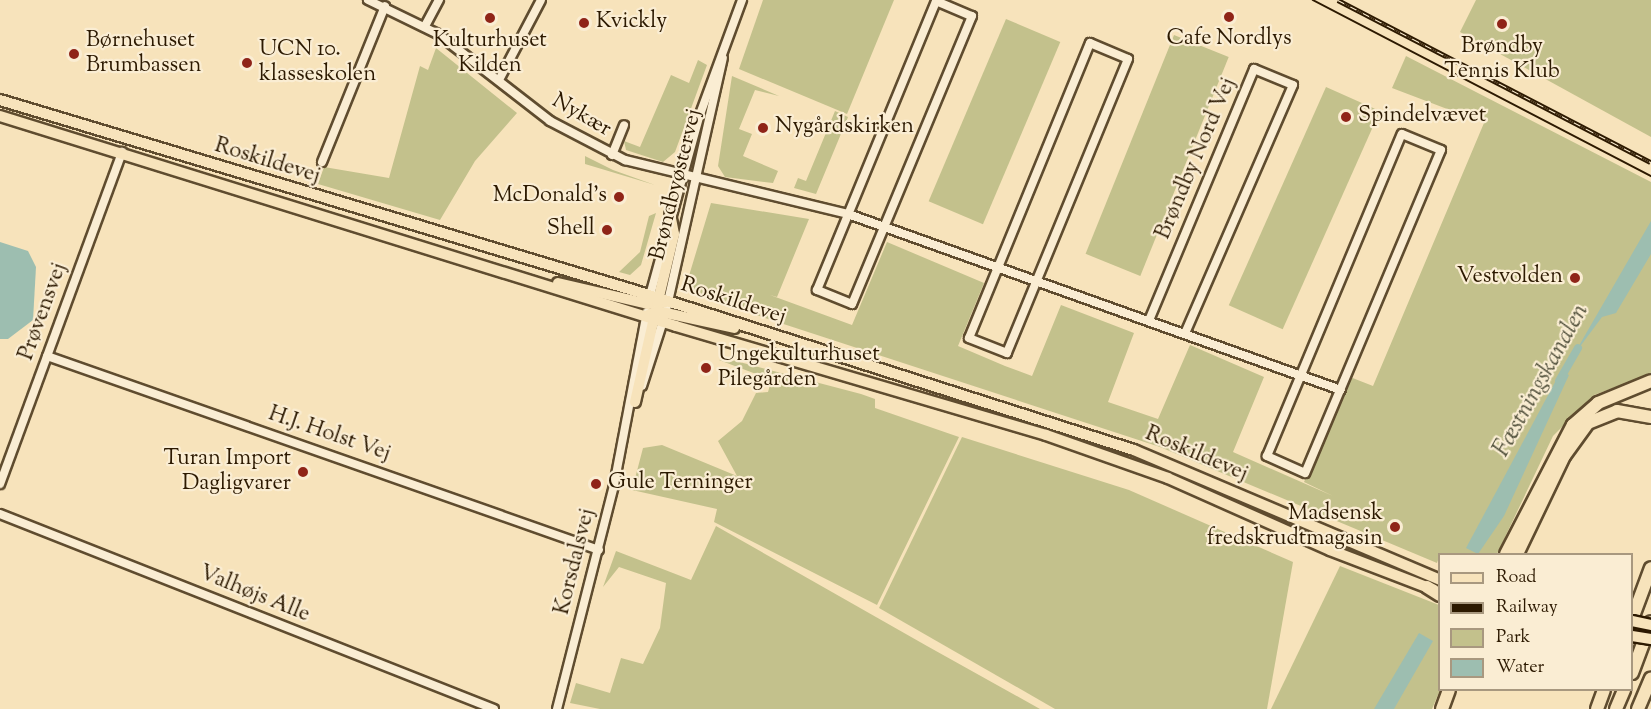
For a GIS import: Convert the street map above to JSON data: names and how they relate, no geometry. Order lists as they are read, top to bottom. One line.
{"streets":{"main road":["Roskildevej"],"street":["Nykær","Brøndby Nord Vej","Brøndbyøstervej","Prøvensvej","H.J. Holst Vej","Korsdalsvej","Valhøjs Alle"]},"crossings":[["Nykær","Brøndbyøstervej"],["Roskildevej","Brøndbyøstervej"],["Roskildevej","Prøvensvej"],["Roskildevej","Korsdalsvej"],["Brøndbyøstervej","Korsdalsvej"],["Prøvensvej","H.J. Holst Vej"],["H.J. Holst Vej","Korsdalsvej"]],"water":["Fæstningskanalen"],"places":["Cafe Nordlys","Kulturhuset Kilden","Kvickly","Brøndby Tennis Klub","Børnehuset Brumbassen","UCN 10. klasseskolen","Spindelvævet","Nygårdskirken","McDonald's","Shell","Vestvolden","Ungekulturhuset Pilegården","Turan Import Dagligvarer","Gule Terninger","Madsensk fredskrudtmagasin"],"legend":["Road","Railway","Park","Water"]}
